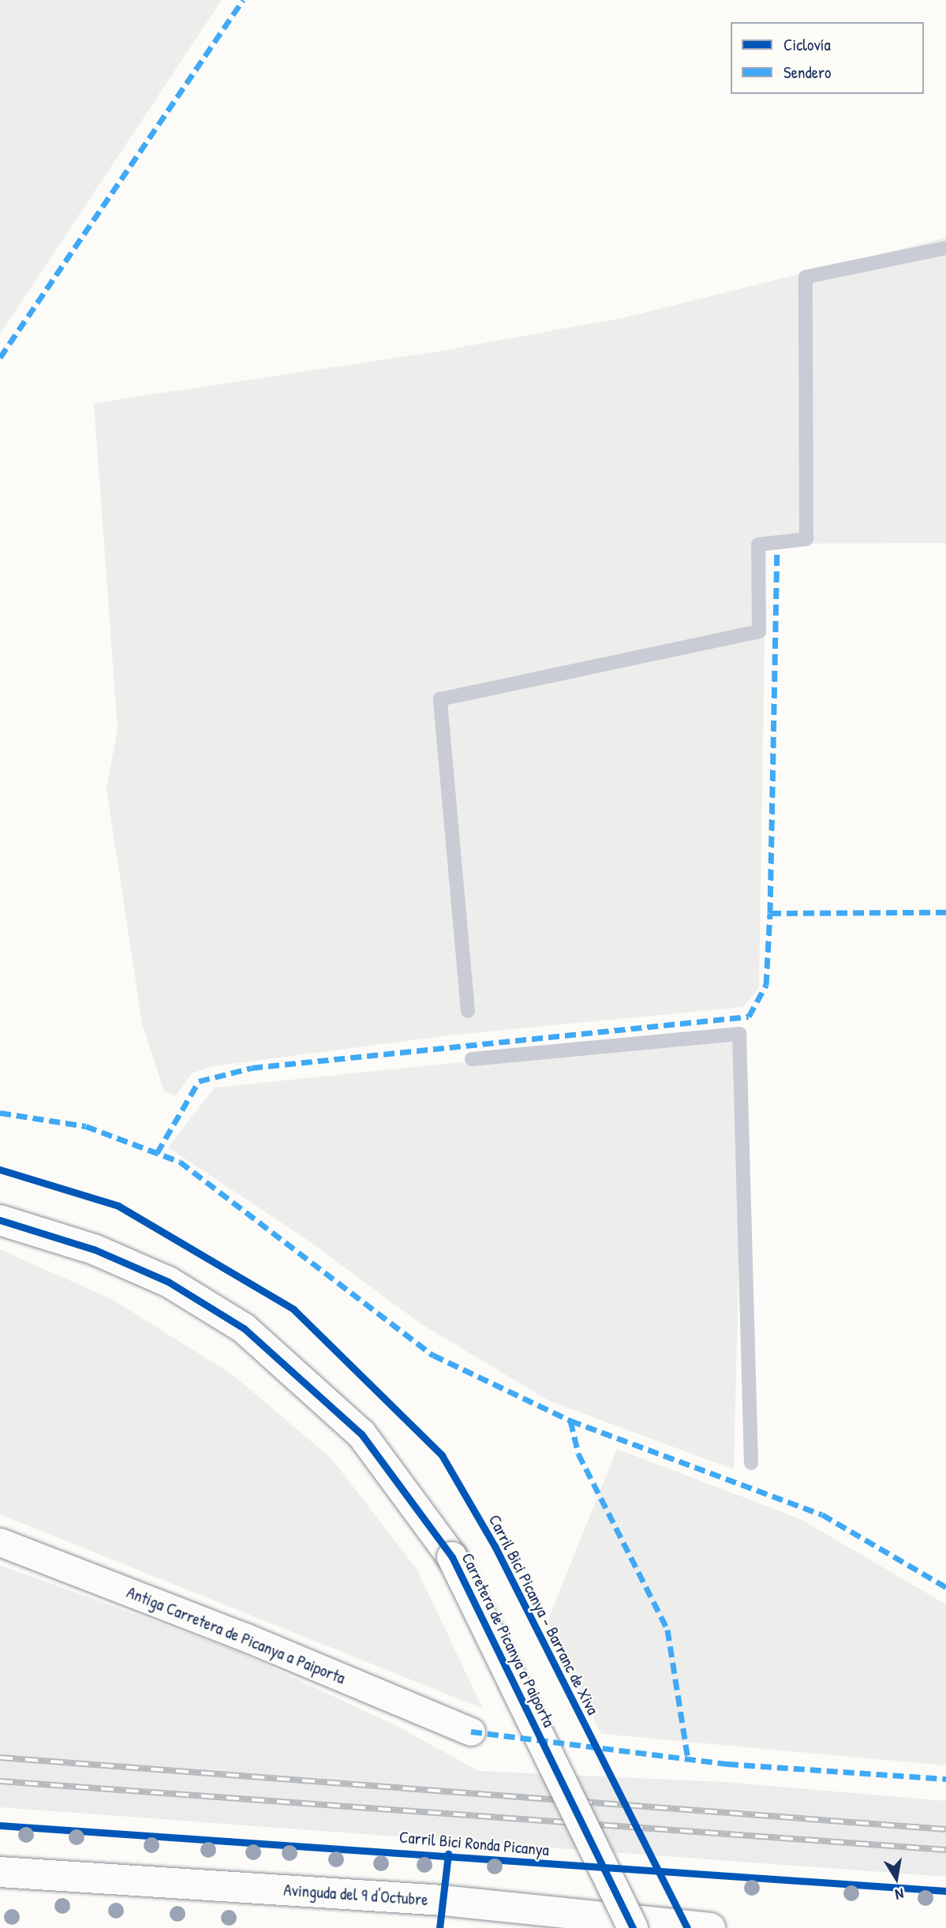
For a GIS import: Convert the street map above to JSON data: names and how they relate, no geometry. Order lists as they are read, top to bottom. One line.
{"streets":{"street":["Carretera de Picanya a Paiporta","Avinguda del 9 d'Octubre"],"lane":["Antiga Carretera de Picanya a Paiporta"],"cycle path":["Carril Bici Picanya - Barranc de Xiva","Carril Bici Ronda Picanya"]},"legend":["Ciclovía","Sendero"],"north":"bottom"}
